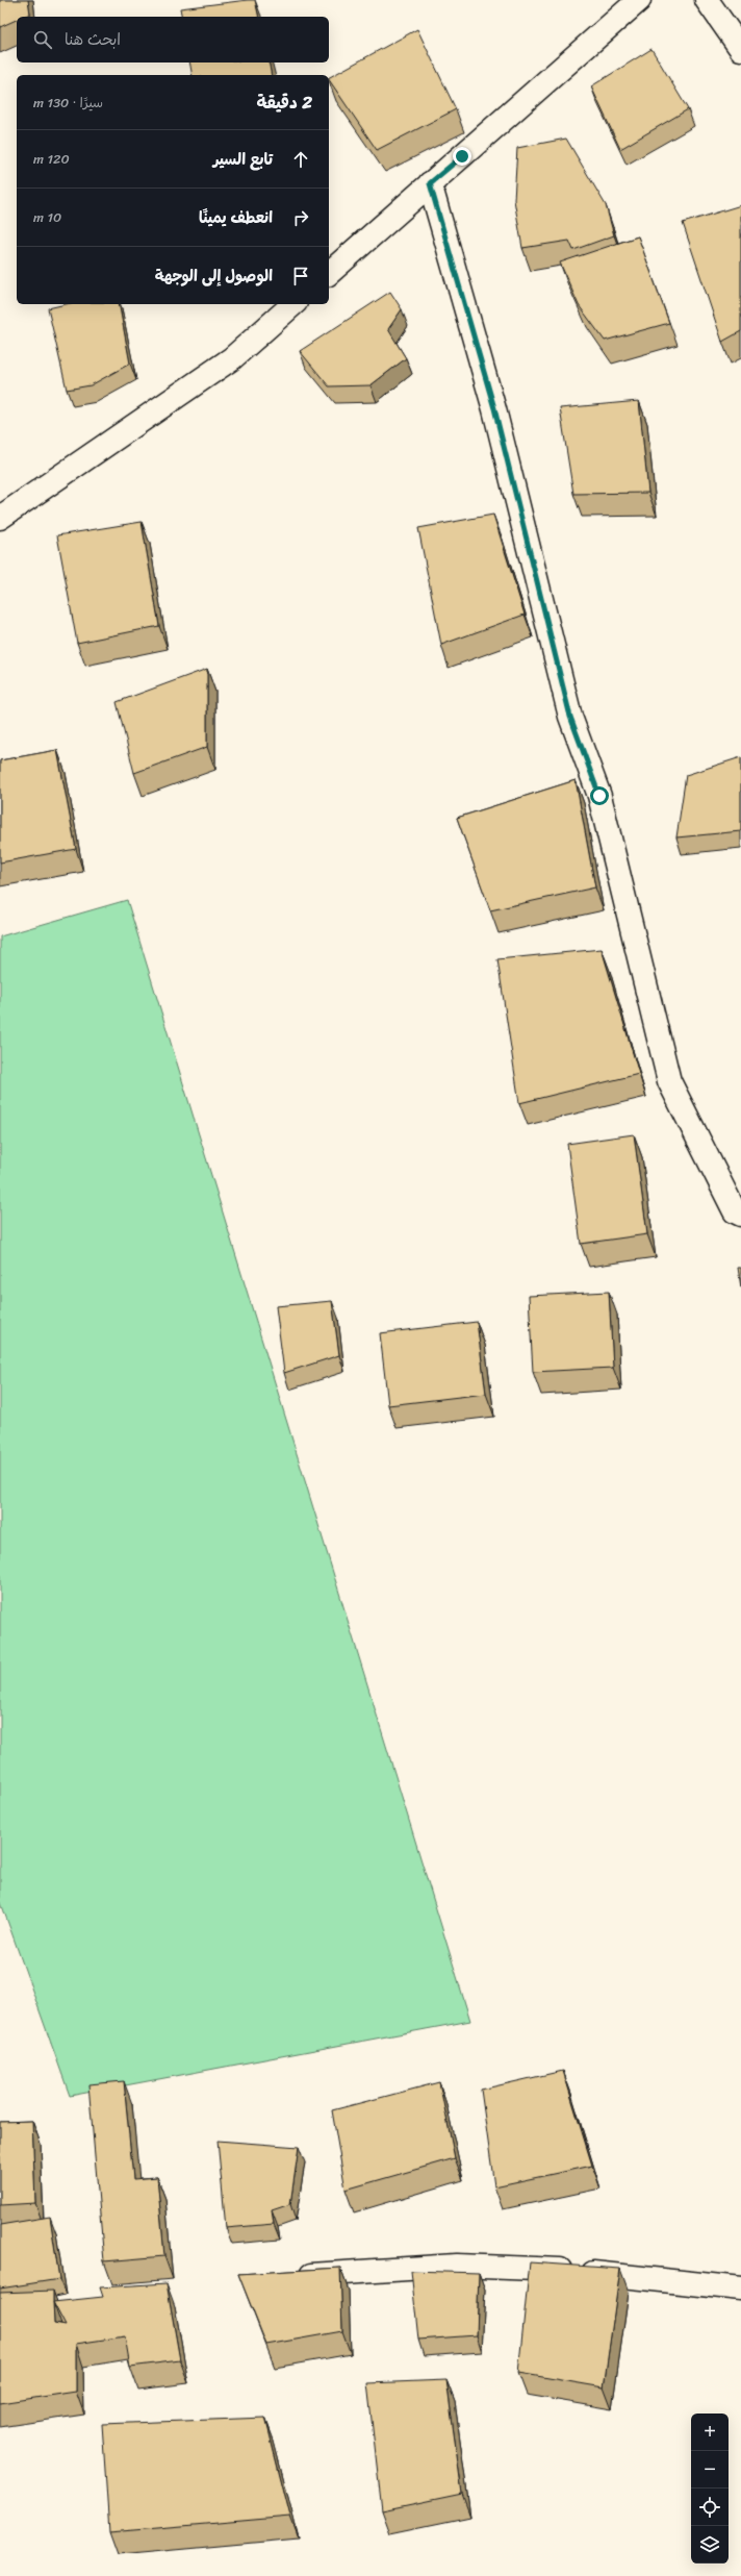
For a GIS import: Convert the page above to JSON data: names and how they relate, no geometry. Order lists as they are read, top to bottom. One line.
{"page":{"search":"ابحث هنا","heading":["2 دقيقة","سيرًا · 130 m"],"list":[["تابع السير","120 m"],["انعطف يمينًا","10 m"],"الوصول إلى الوجهة"],"map_buttons":["+","−"]}}
